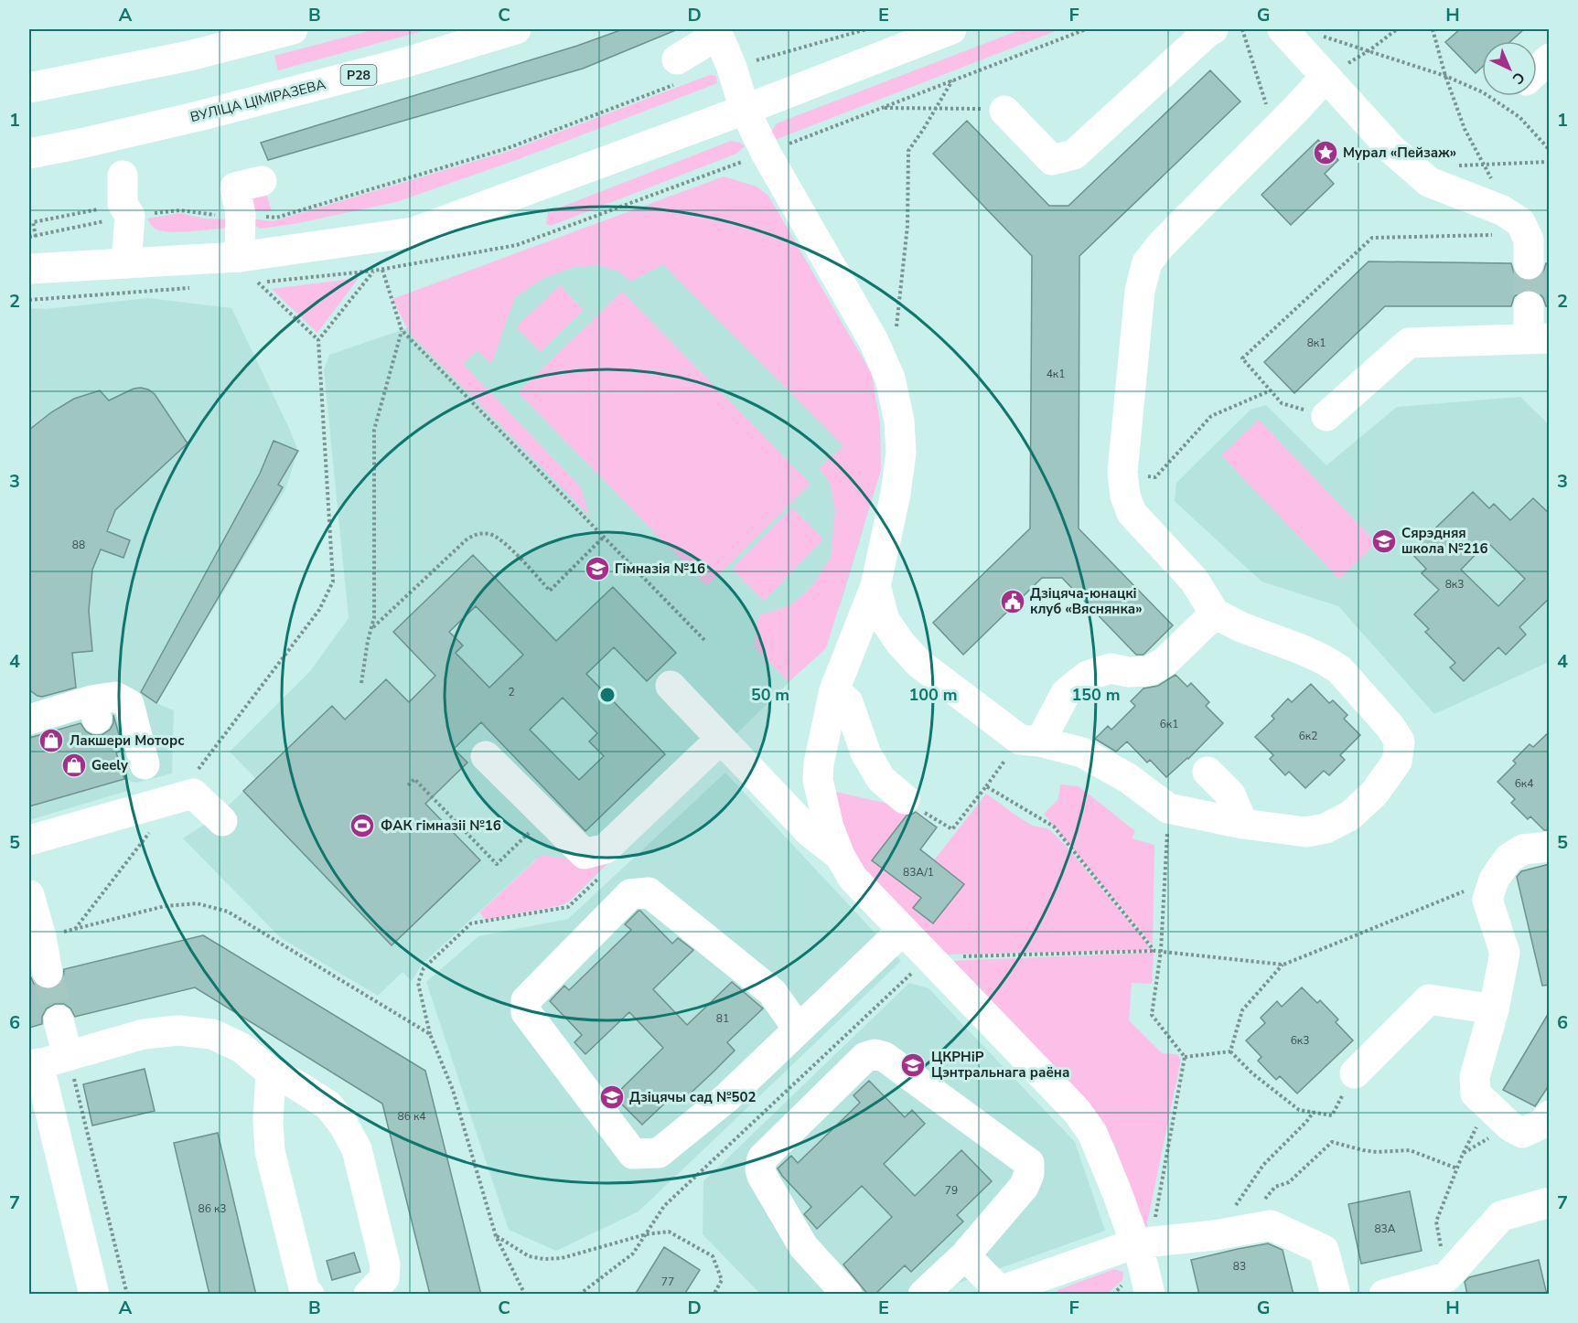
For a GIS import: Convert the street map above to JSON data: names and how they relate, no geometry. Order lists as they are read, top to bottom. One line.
{"streets":{"main road":["Р28","ВУЛІЦА ЦІМІРАЗЕВА"]},"places":{"place":["Мурал «Пейзаж»"],"school or university":["Сярэдняя школа №216","Гімназія №16","ЦКРНіР Цэнтральнага раёна","Дзіцячы сад №502"],"public building":["Дзіцяча-юнацкі клуб «Вяснянка»"],"shop":["Лакшери Моторс","Geely"],"sports":["ФАК гімназіі №16"]},"house_numbers":["8к1","4к1","88","8к3","2","6к1","6к2","6к4","83А/1","81","6к3","86 к4","79","86 к3","83А","83","77"],"north":"bottom right","grid":{"columns":["A","B","C","D","E","F","G","H"],"rows":["1","2","3","4","5","6","7"]},"rings":["50 m","100 m","150 m"]}
